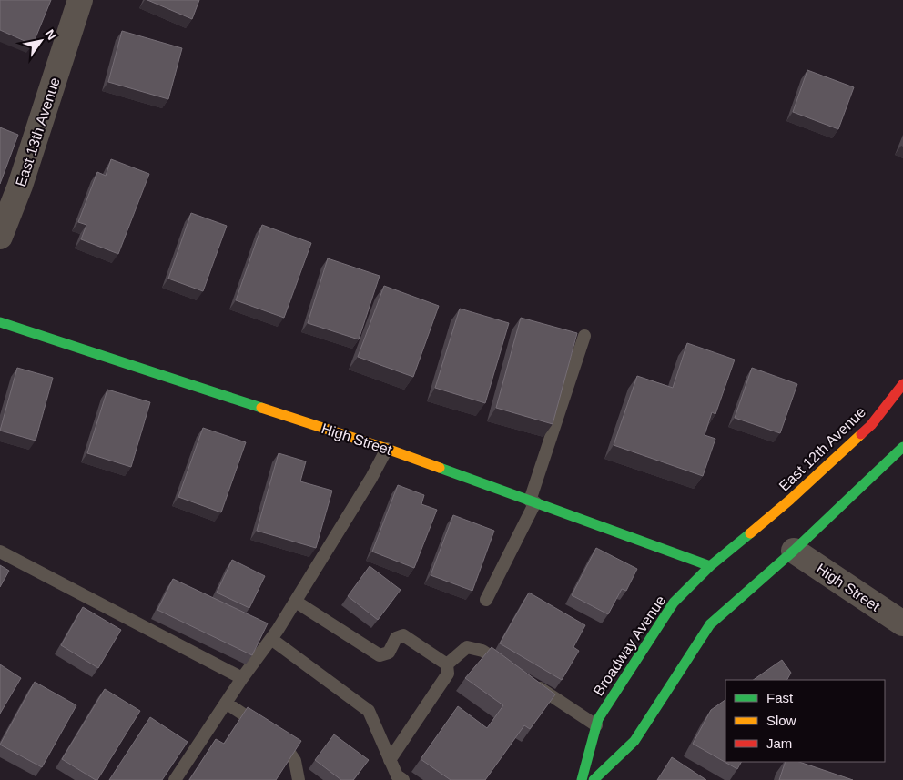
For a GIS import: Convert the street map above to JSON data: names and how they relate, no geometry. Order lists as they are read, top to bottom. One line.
{"streets":{"street":["East 13th Avenue","High Street","East 12th Avenue","Broadway Avenue"]},"crossings":[["High Street","Broadway Avenue"],["East 12th Avenue","Broadway Avenue"]],"legend":["Fast","Slow","Jam"],"north":"top right"}
